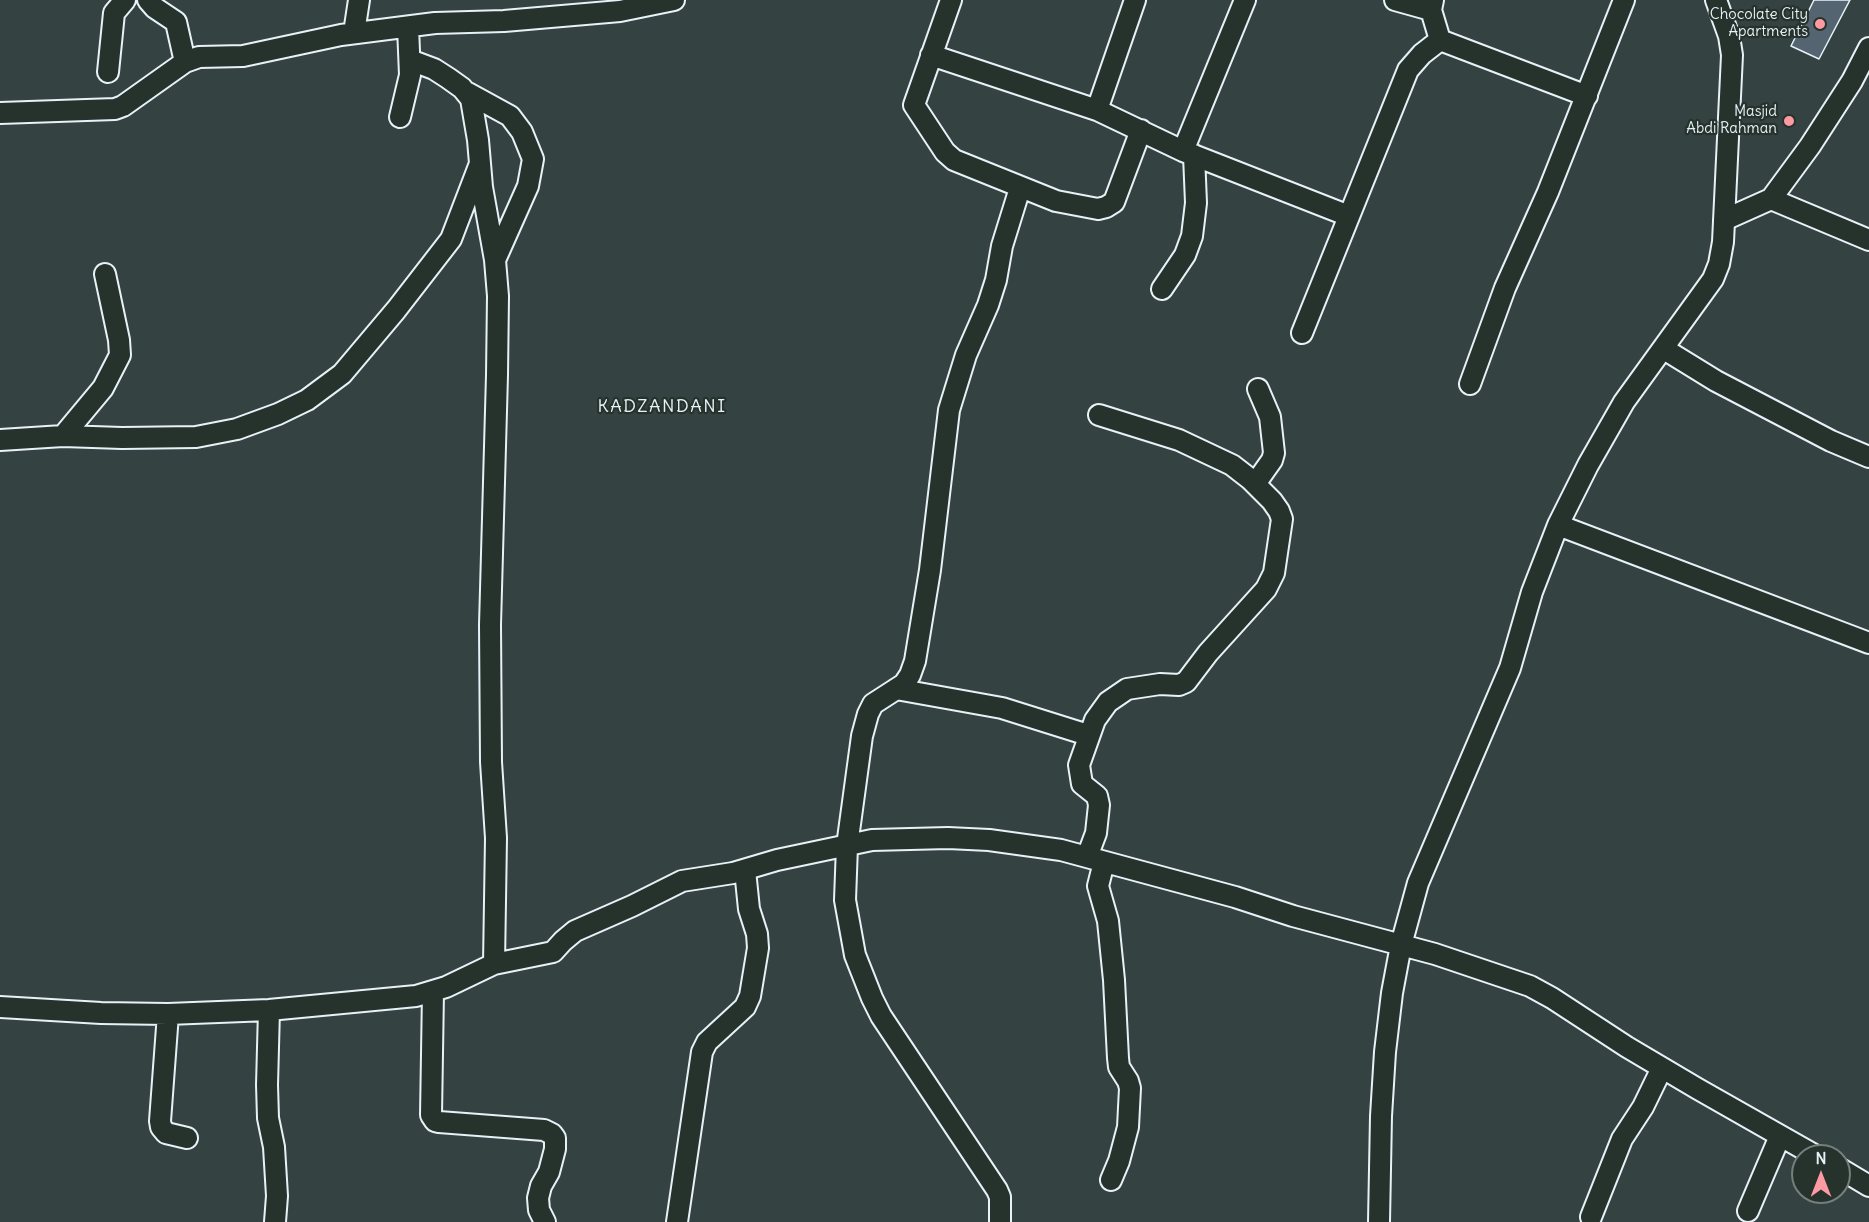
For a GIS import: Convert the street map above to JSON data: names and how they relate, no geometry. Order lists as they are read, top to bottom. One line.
{"districts":["KADZANDANI"],"places":["Chocolate City Apartments","Masjid Abdi Rahman"],"north":"top"}
